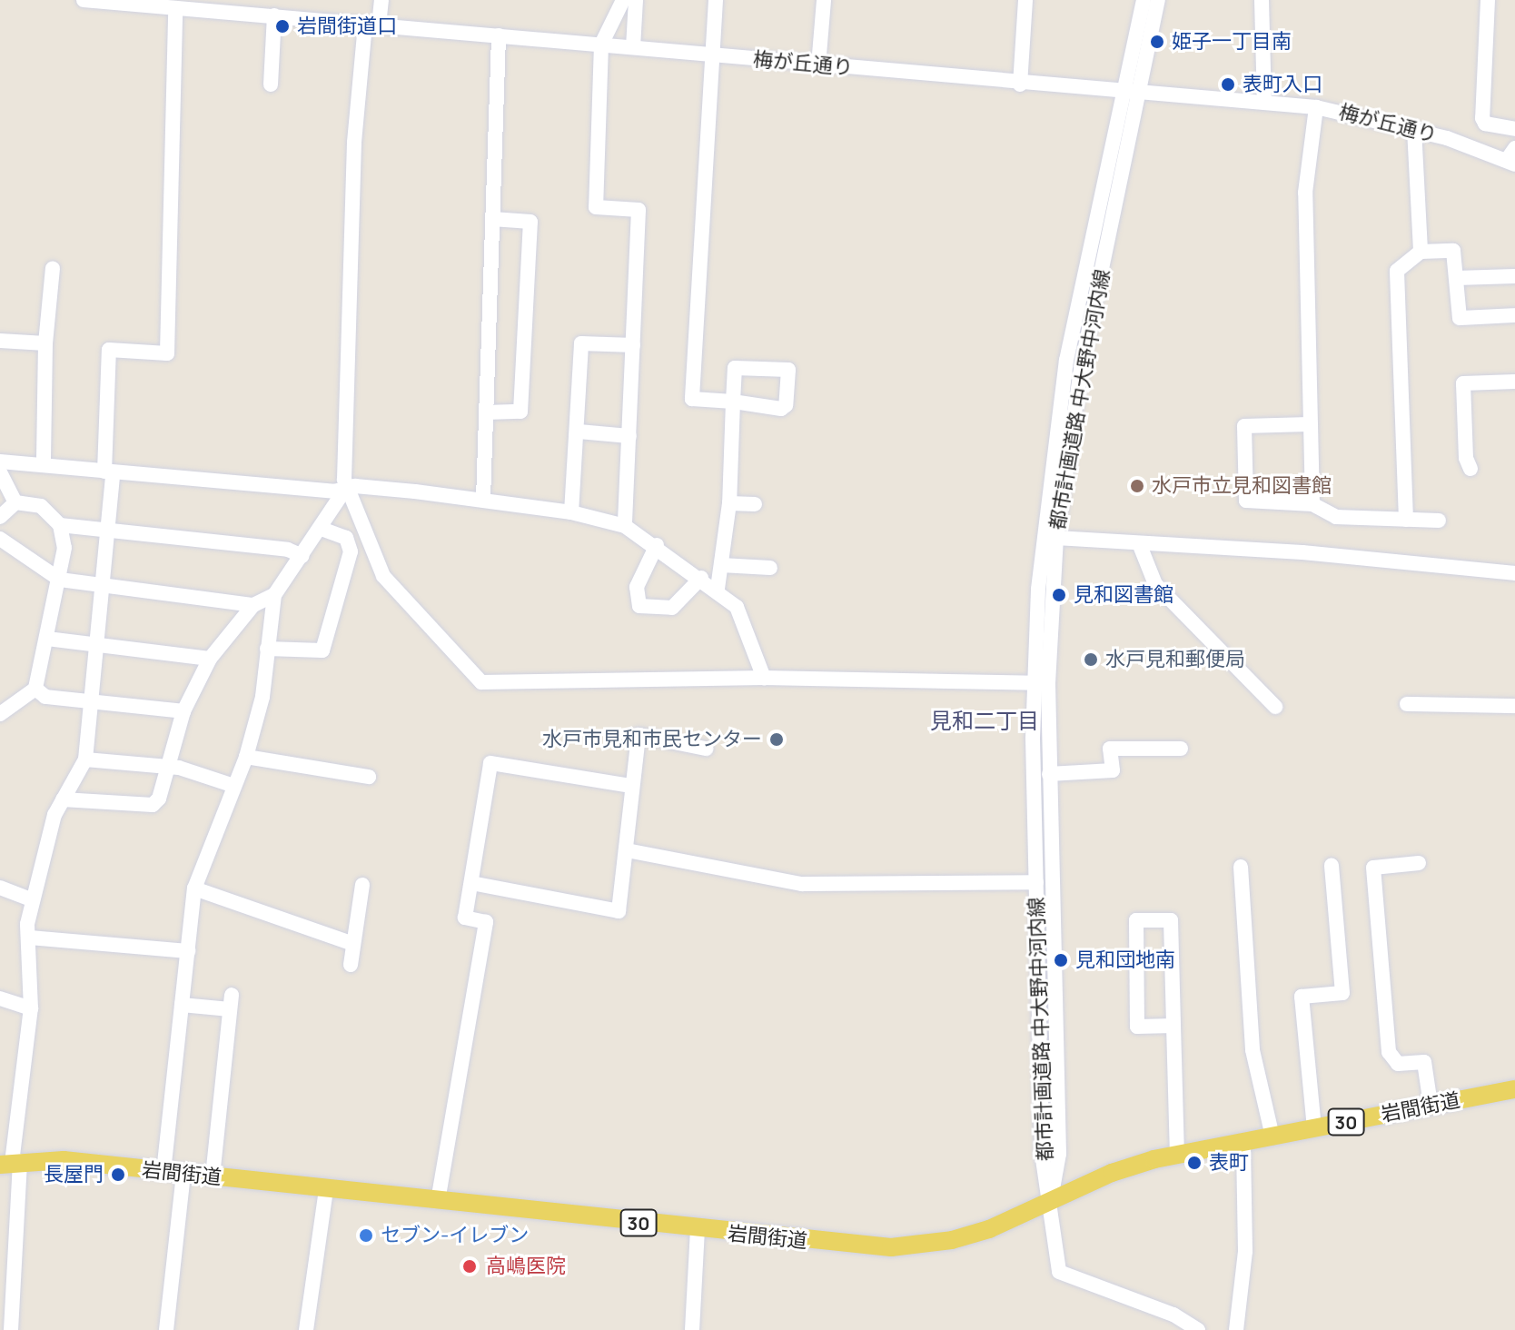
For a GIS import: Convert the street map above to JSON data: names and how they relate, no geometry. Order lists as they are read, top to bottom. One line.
{"streets":{"main road":["岩間街道","30"],"street":["梅が丘通り","都市計画道路 中大野中河内線"]},"crossings":[["梅が丘通り","都市計画道路 中大野中河内線"],["都市計画道路 中大野中河内線","岩間街道"]],"districts":["見和二丁目"],"places":["岩間街道口","姫子一丁目南","表町入口","水戸市立見和図書館","見和図書館","水戸見和郵便局","水戸市見和市民センター","見和団地南","表町","長屋門","セブン-イレブン","高嶋医院"]}
